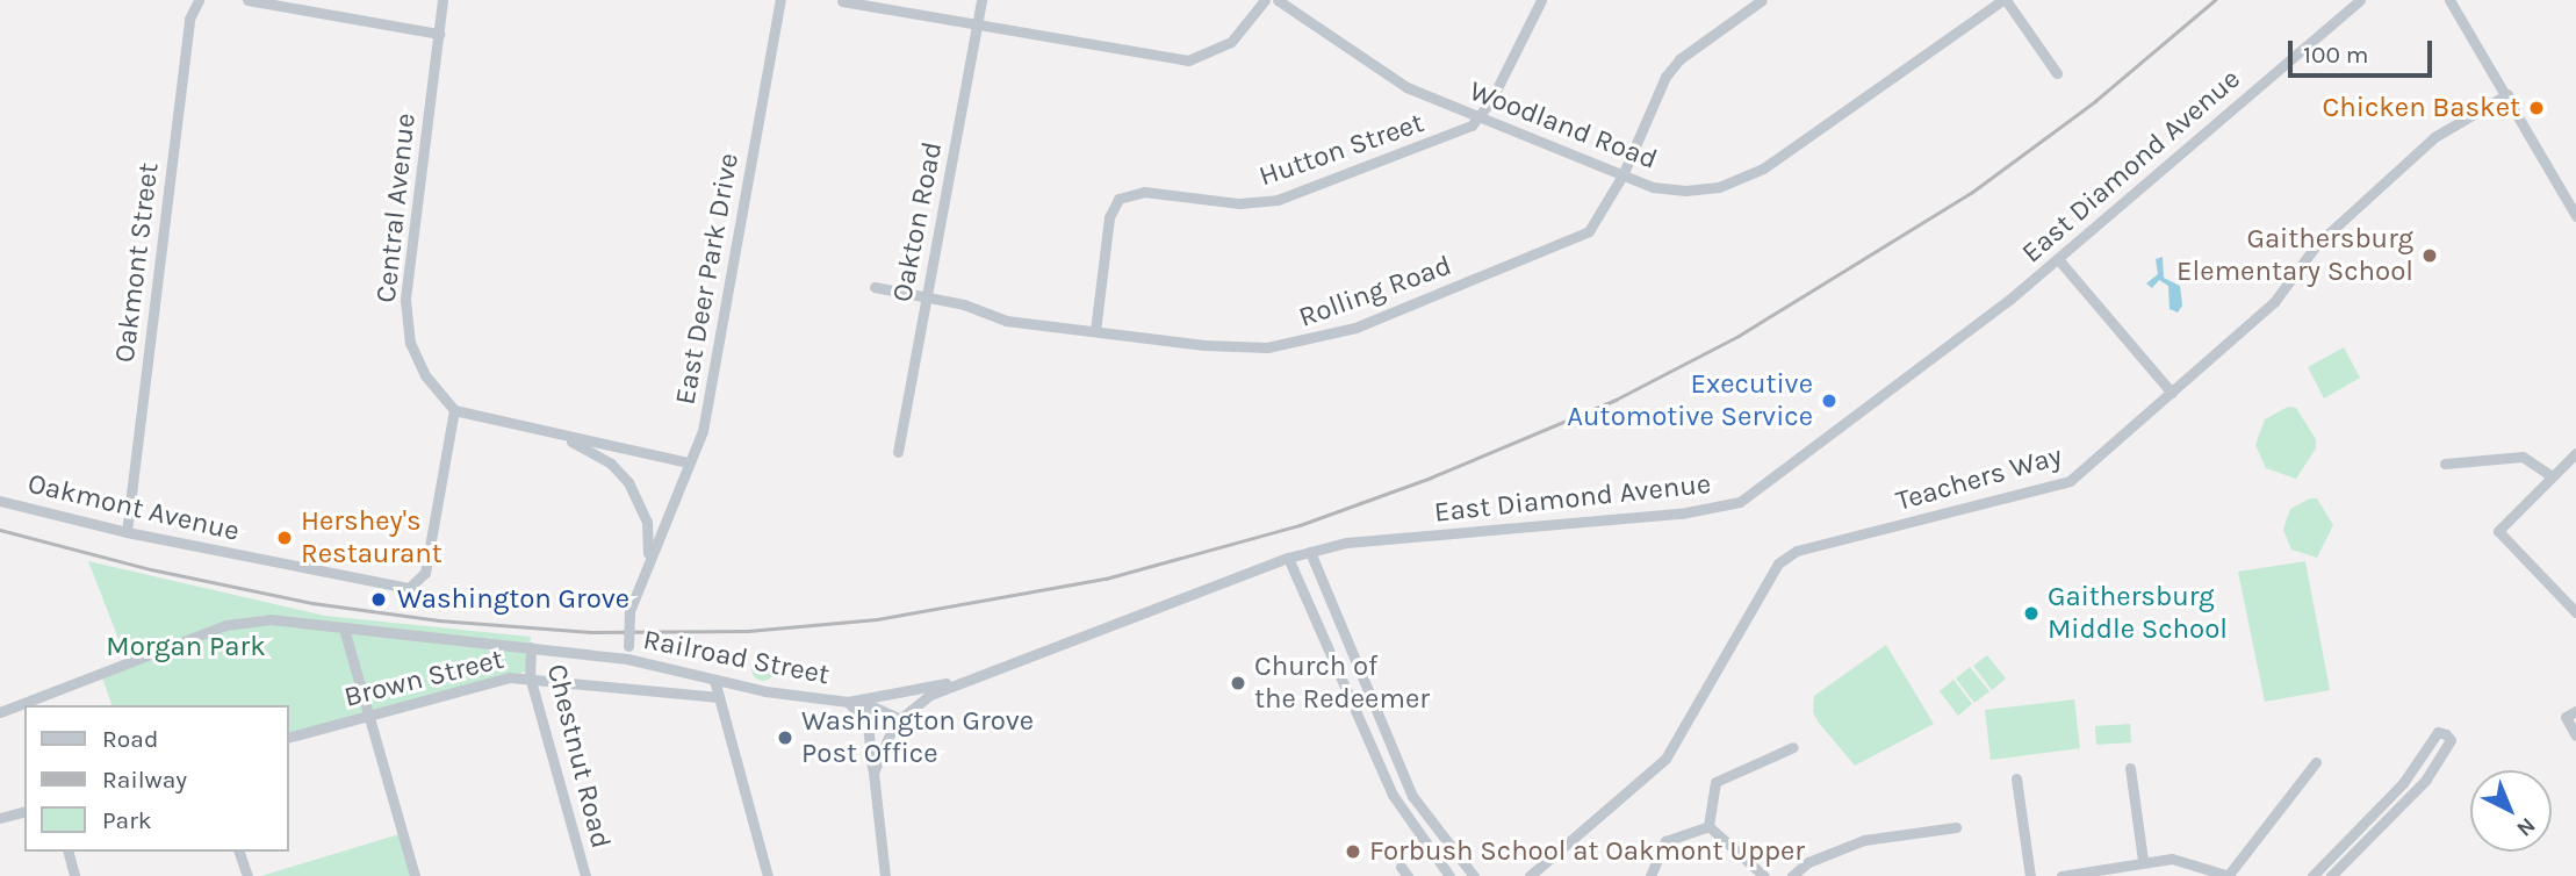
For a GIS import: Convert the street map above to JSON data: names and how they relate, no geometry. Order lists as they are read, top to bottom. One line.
{"streets":{"street":["Woodland Road","Hutton Street","East Diamond Avenue","Central Avenue","Oakton Road","Oakmont Street","East Deer Park Drive","Rolling Road","Teachers Way","Oakmont Avenue","Railroad Street","Brown Street","Chestnut Road"]},"crossings":[["Woodland Road","Hutton Street"],["Woodland Road","Rolling Road"],["Hutton Street","Rolling Road"],["East Diamond Avenue","Railroad Street"],["Central Avenue","Oakmont Avenue"],["Oakton Road","Rolling Road"],["Oakmont Street","Oakmont Avenue"],["East Deer Park Drive","Railroad Street"],["Railroad Street","Chestnut Road"],["Brown Street","Chestnut Road"]],"parks":["Morgan Park"],"places":["Chicken Basket","Gaithersburg Elementary School","Executive Automotive Service","Hershey's Restaurant","Washington Grove","Gaithersburg Middle School","Church of the Redeemer","Washington Grove Post Office","Forbush School at Oakmont Upper"],"legend":["Road","Railway","Park"],"scale_bar":"100 m","north":"bottom right"}
